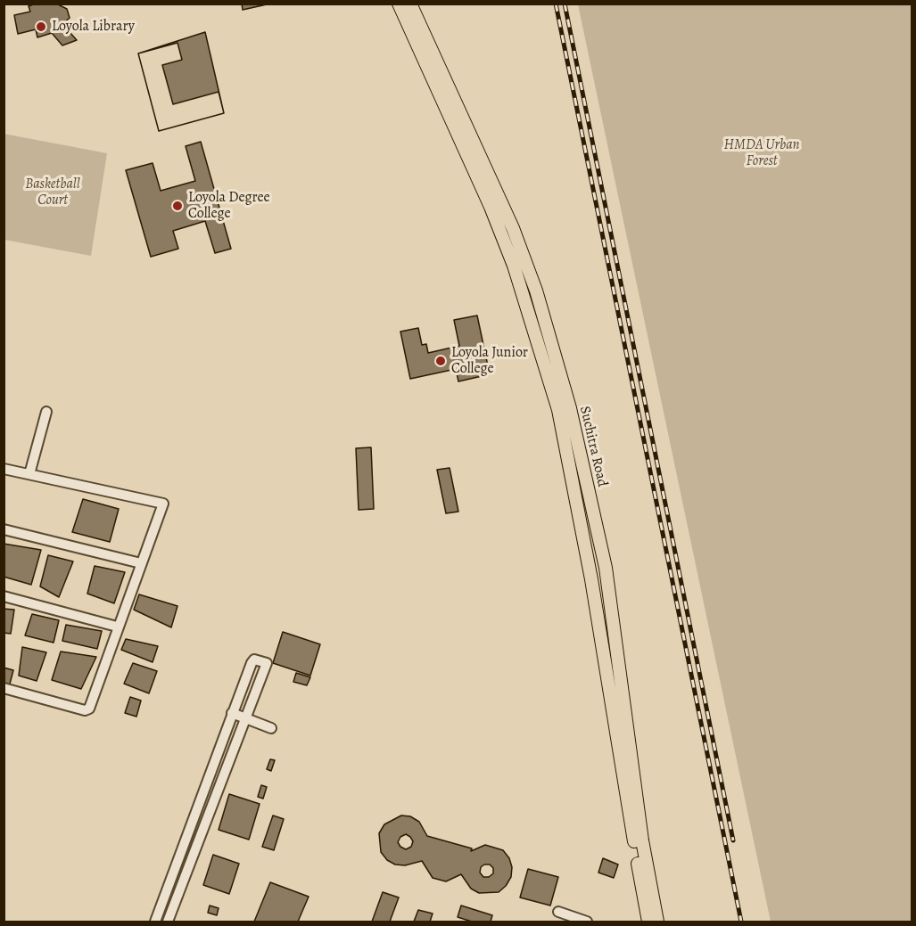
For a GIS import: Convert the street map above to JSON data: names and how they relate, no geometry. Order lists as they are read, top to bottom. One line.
{"streets":{"main road":["Suchitra Road"]},"parks":["HMDA Urban Forest","Basketball Court"],"places":["Loyola Library","Loyola Degree College","Loyola Junior College"]}
